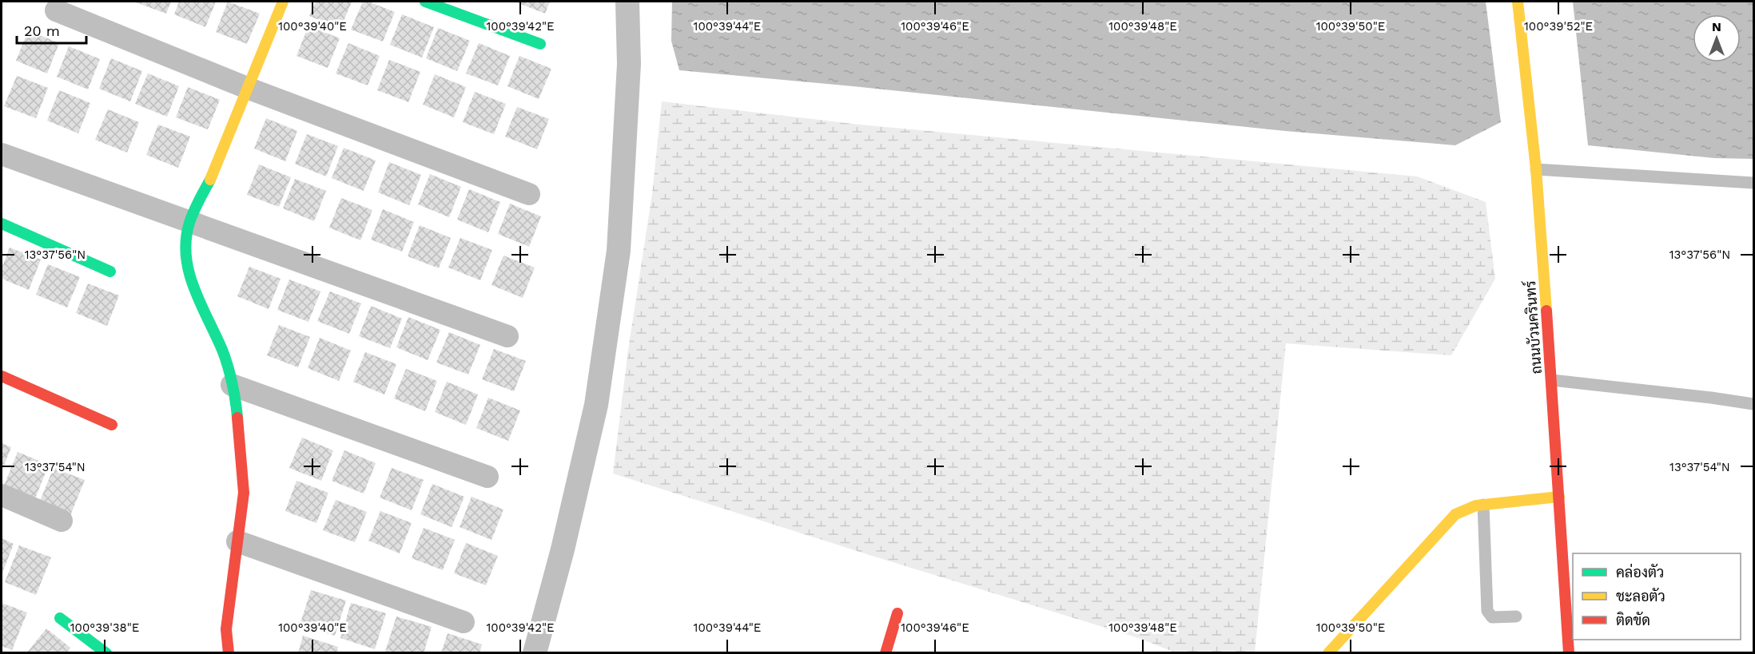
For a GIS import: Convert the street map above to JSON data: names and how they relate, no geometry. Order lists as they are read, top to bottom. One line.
{"streets":{"street":["ถนนบัวนครินทร์"]},"legend":["คล่องตัว","ชะลอตัว","ติดขัด"],"scale_bar":"20 m","north":"top","coordinates":["100°39'40\"E","100°39'42\"E","100°39'44\"E","100°39'46\"E","100°39'48\"E","100°39'50\"E","100°39'52\"E","13°37'56\"N","13°37'54\"N","100°39'38\"E"]}
